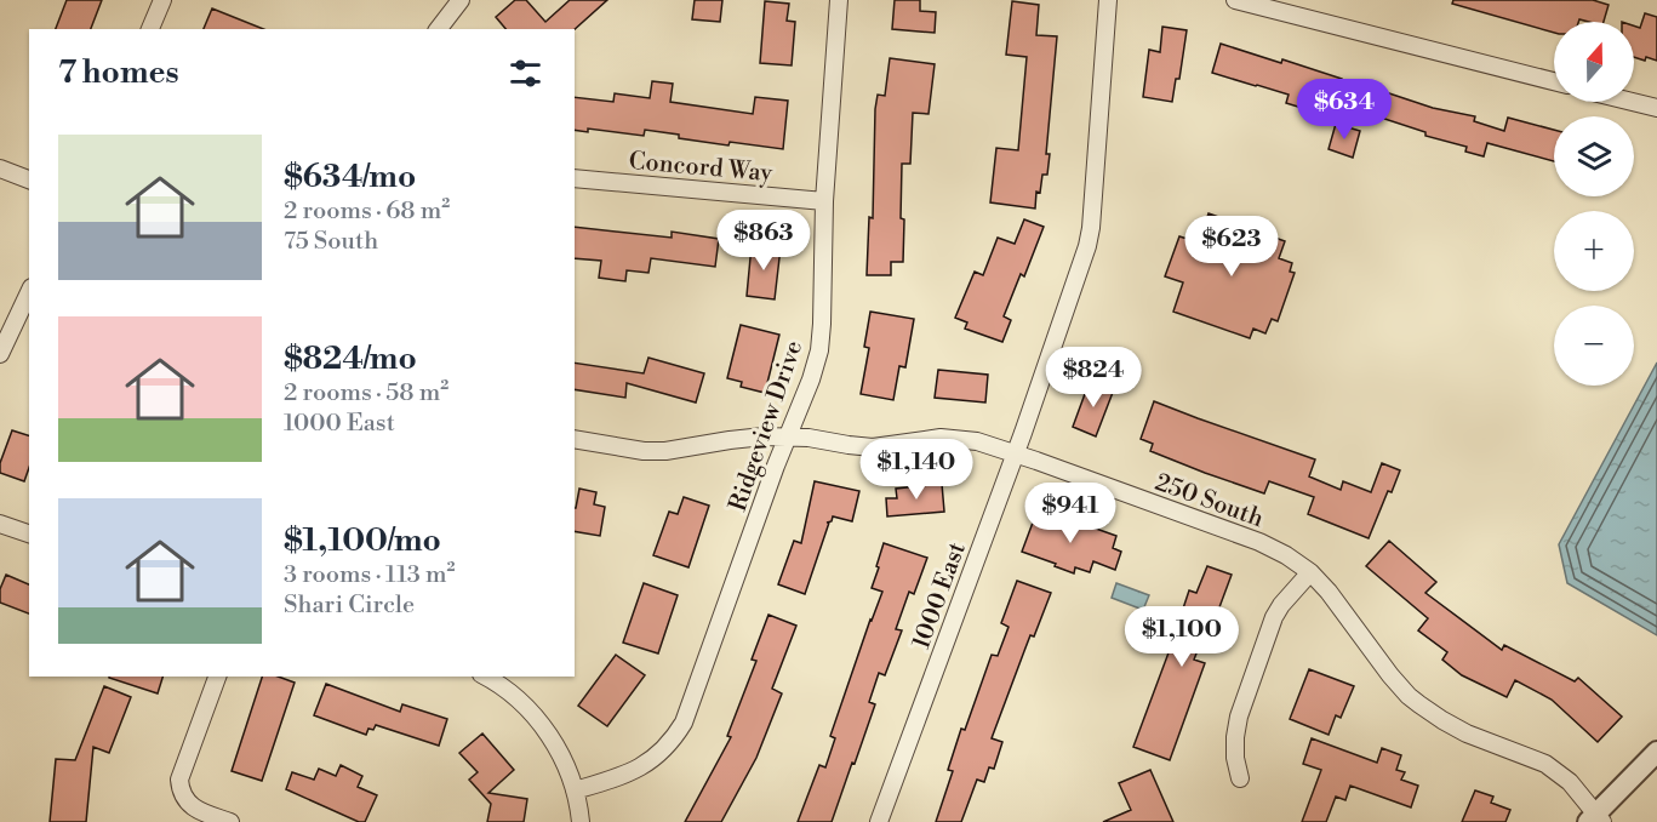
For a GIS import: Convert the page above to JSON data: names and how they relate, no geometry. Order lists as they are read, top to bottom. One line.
{"streets":{"street":["Concord Way","Ridgeview Drive","250 South","1000 East"]},"crossings":[["Concord Way","Ridgeview Drive"],["Ridgeview Drive","250 South"],["250 South","1000 East"]],"north":"top","page":{"map_buttons":["+","−"],"heading":"7 homes","price":["$634","$863","$623","$824","$1,140","$941","$1,100"],"list":[{"name":"$634/mo","note":"2 rooms · 68 m² · 75 South"},{"name":"$824/mo","note":"2 rooms · 58 m² · 1000 East"},{"name":"$1,100/mo","note":"3 rooms · 113 m² · Shari Circle"}]}}
